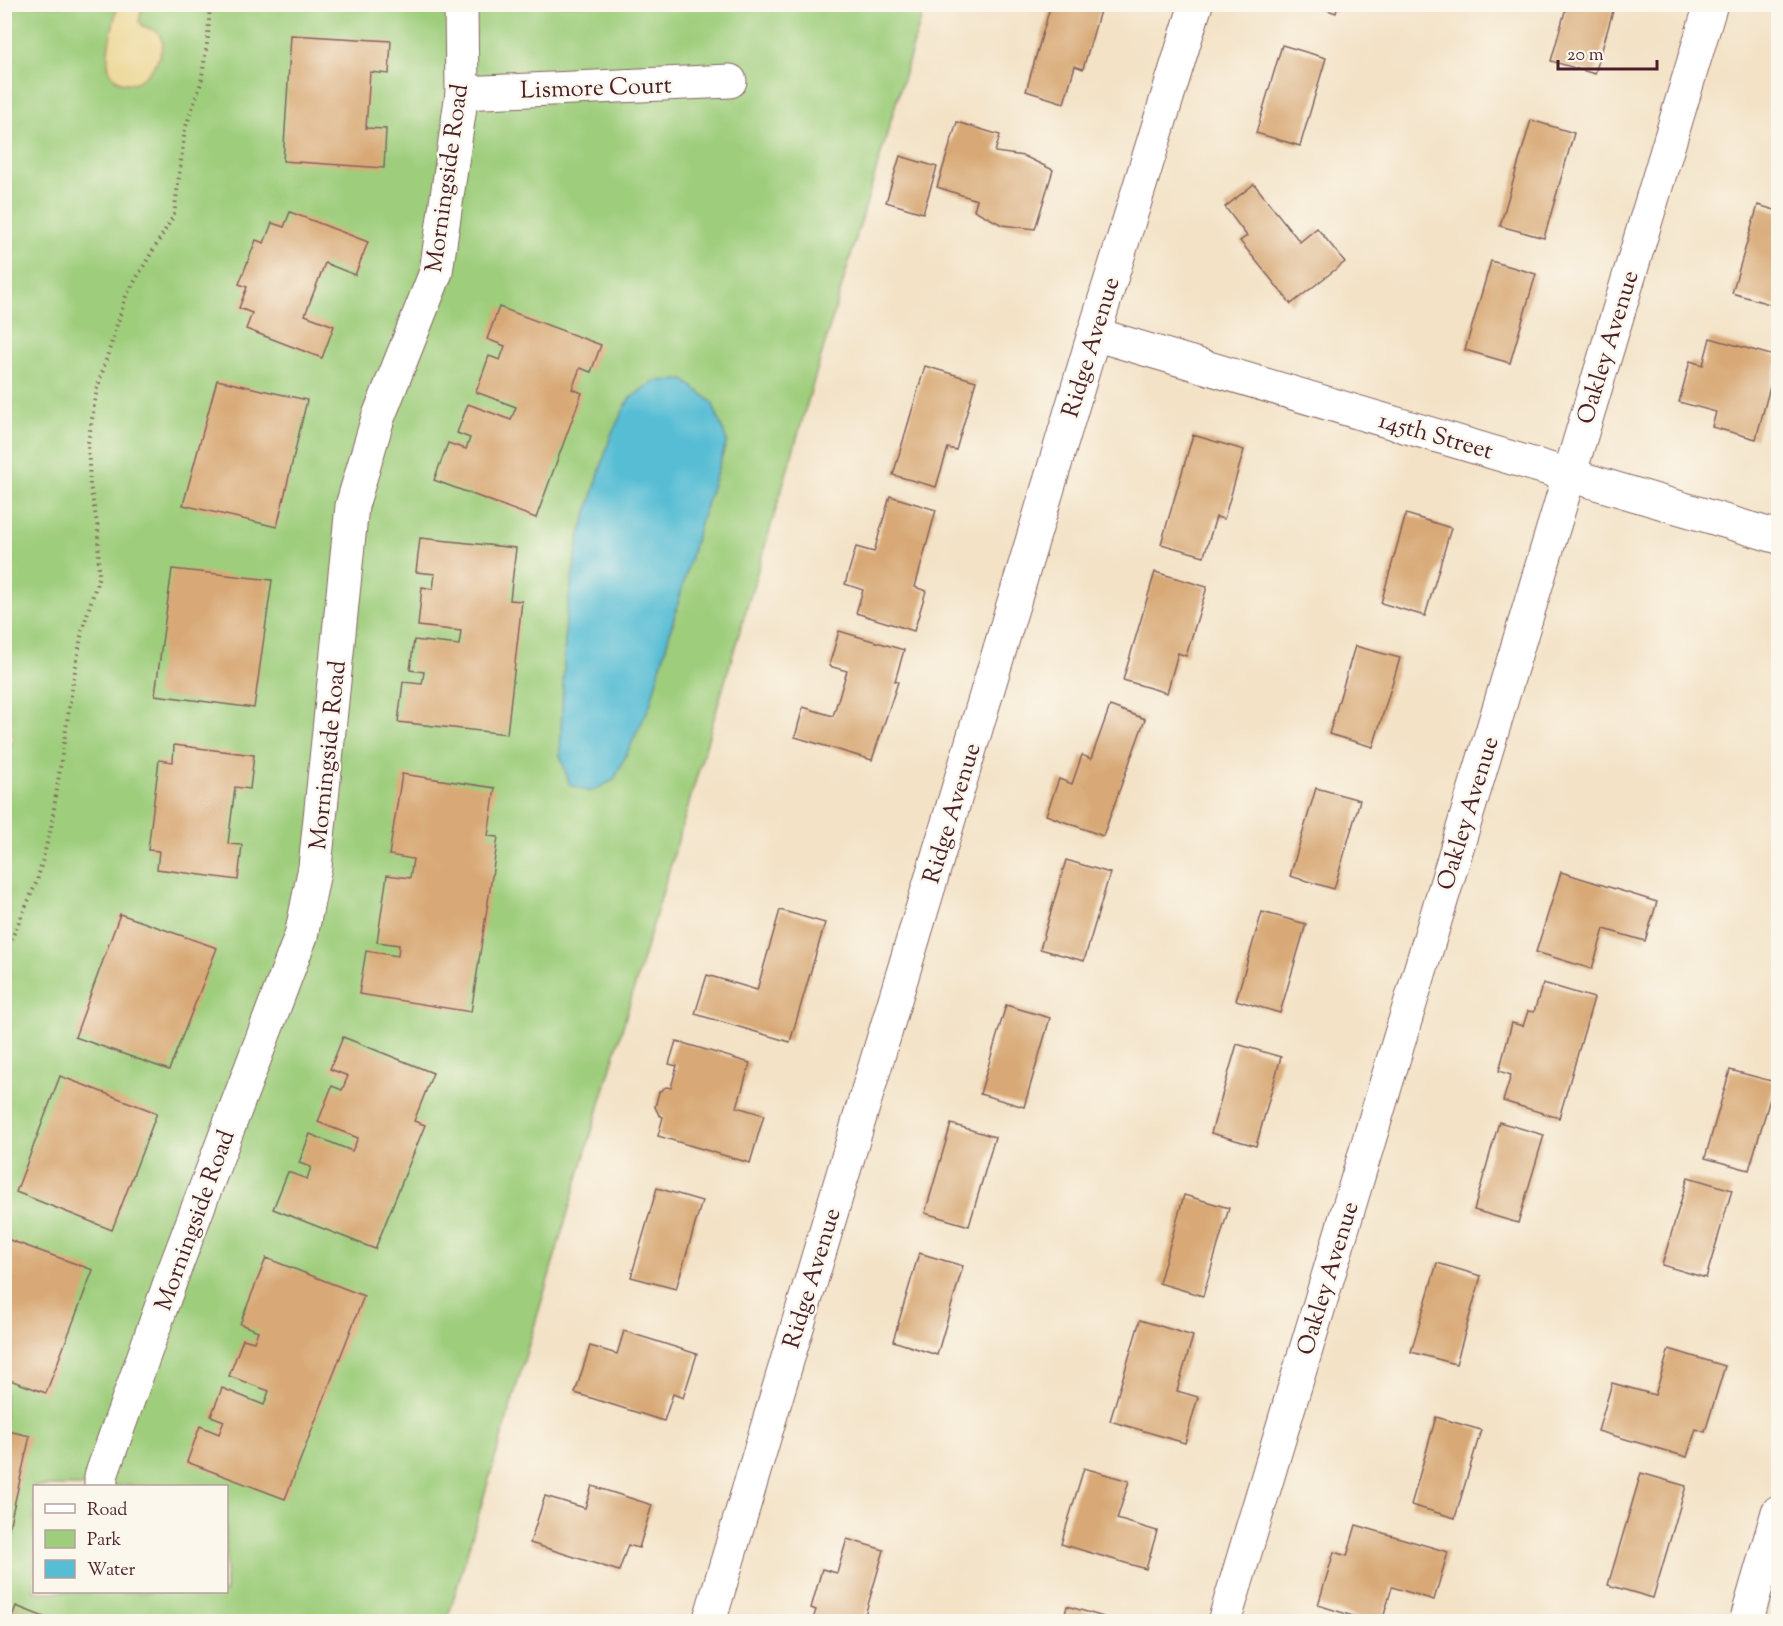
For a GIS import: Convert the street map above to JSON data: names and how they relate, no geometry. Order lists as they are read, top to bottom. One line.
{"streets":{"street":["Lismore Court","Morningside Road","Ridge Avenue","Oakley Avenue","145th Street"]},"crossings":[["Lismore Court","Morningside Road"],["Ridge Avenue","145th Street"],["Oakley Avenue","145th Street"]],"legend":["Road","Park","Water"],"scale_bar":"20 m"}
